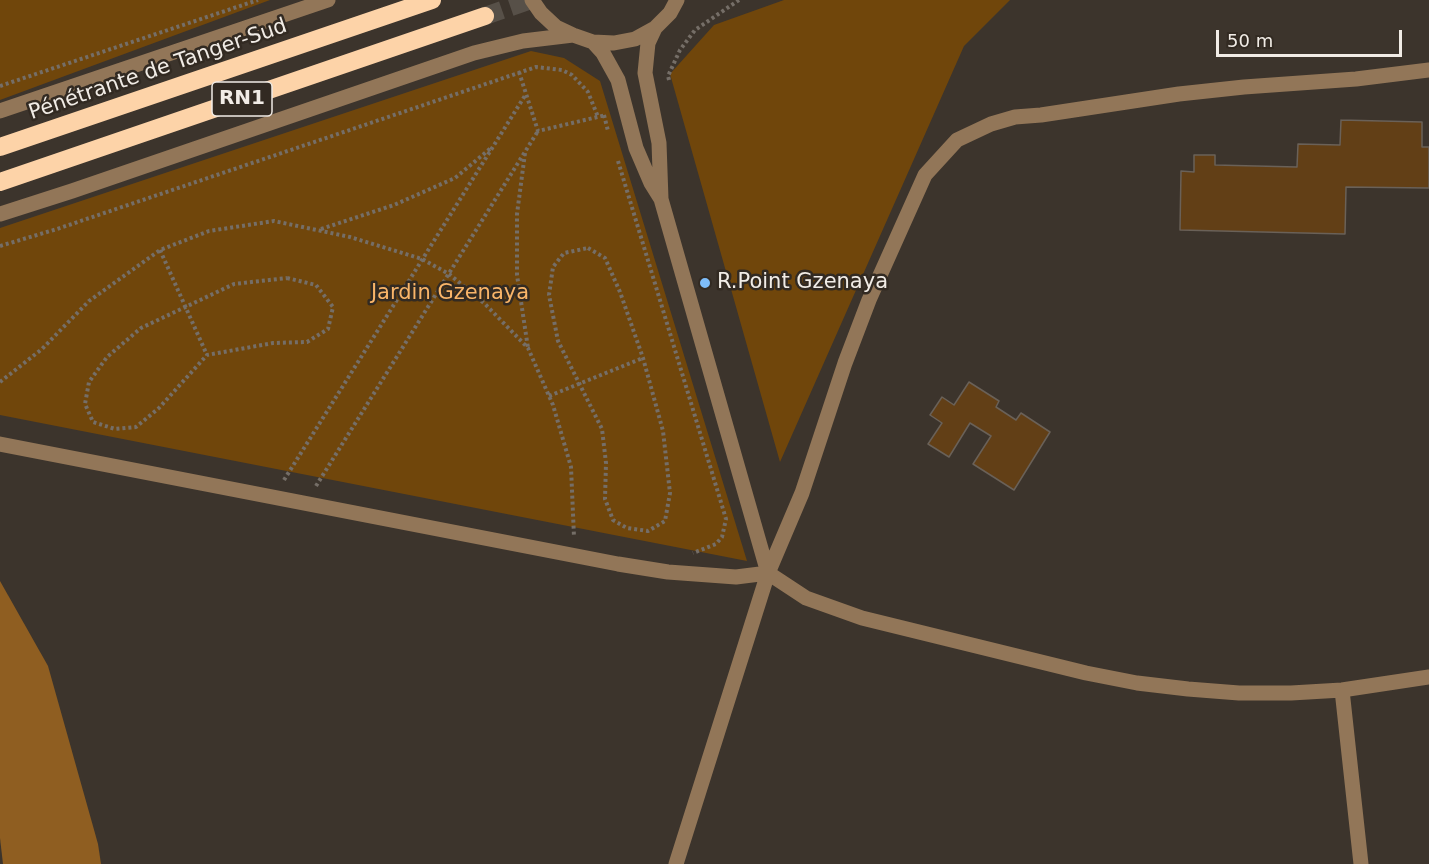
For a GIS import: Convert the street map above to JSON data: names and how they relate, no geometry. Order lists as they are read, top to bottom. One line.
{"streets":{"highway":["Pénétrante de Tanger-Sud","RN1"]},"parks":["Jardin Gzenaya"],"places":["R.Point Gzenaya"],"scale_bar":"50 m"}
